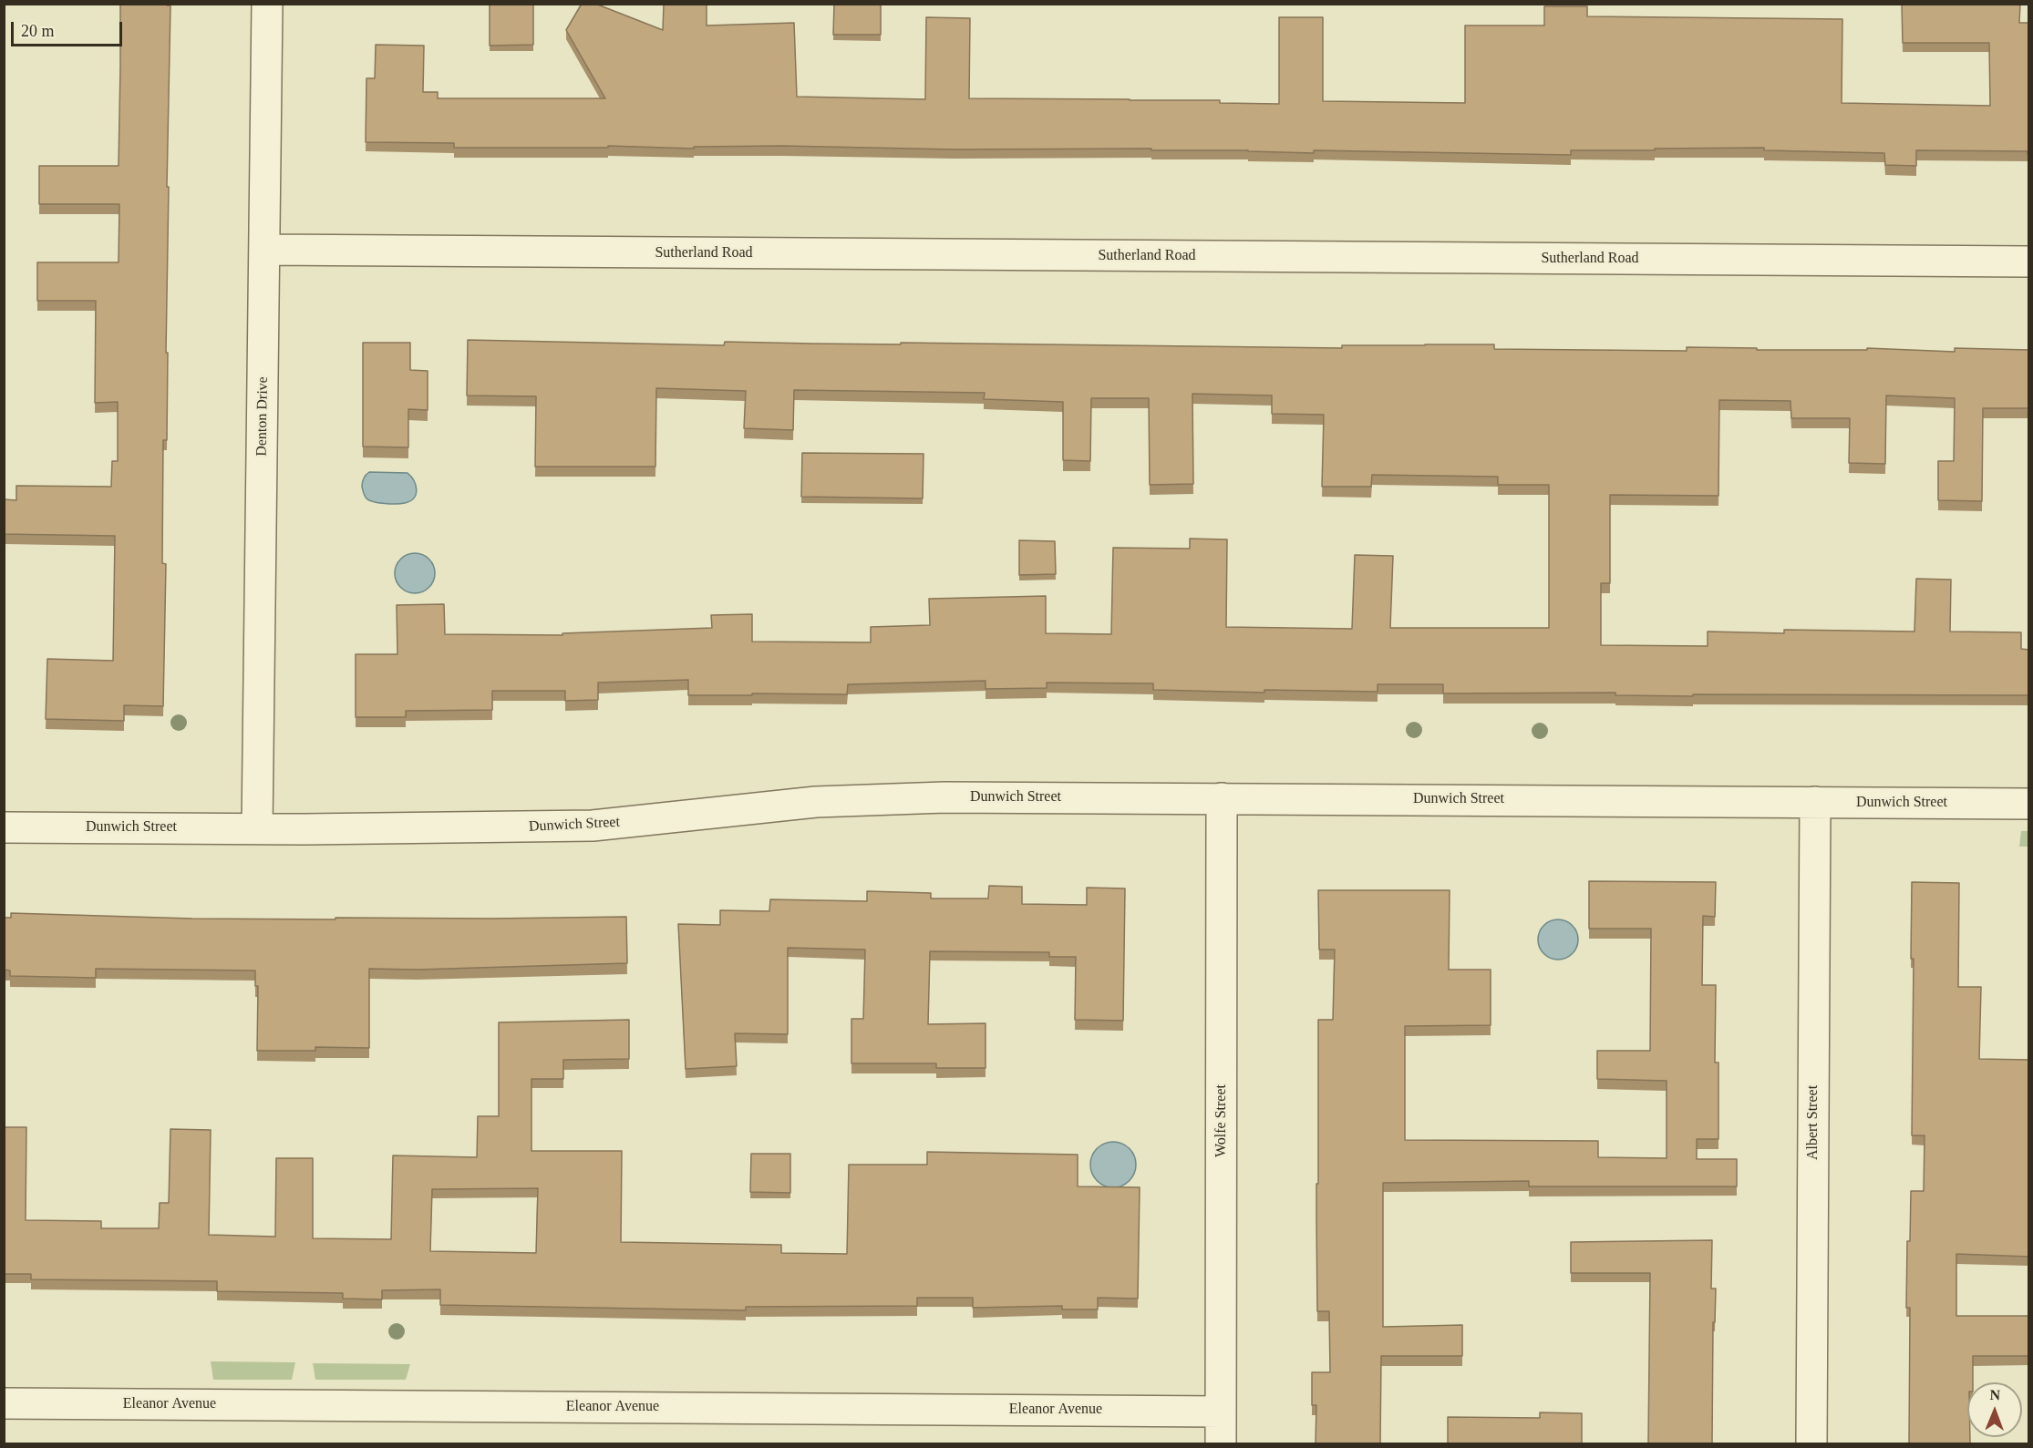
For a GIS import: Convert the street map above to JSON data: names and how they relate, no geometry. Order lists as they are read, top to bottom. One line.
{"streets":{"street":["Sutherland Road","Denton Drive","Dunwich Street","Wolfe Street","Albert Street","Eleanor Avenue"]},"crossings":[["Sutherland Road","Denton Drive"],["Denton Drive","Dunwich Street"],["Dunwich Street","Wolfe Street"],["Dunwich Street","Albert Street"],["Wolfe Street","Eleanor Avenue"]],"scale_bar":"20 m","north":"top"}
